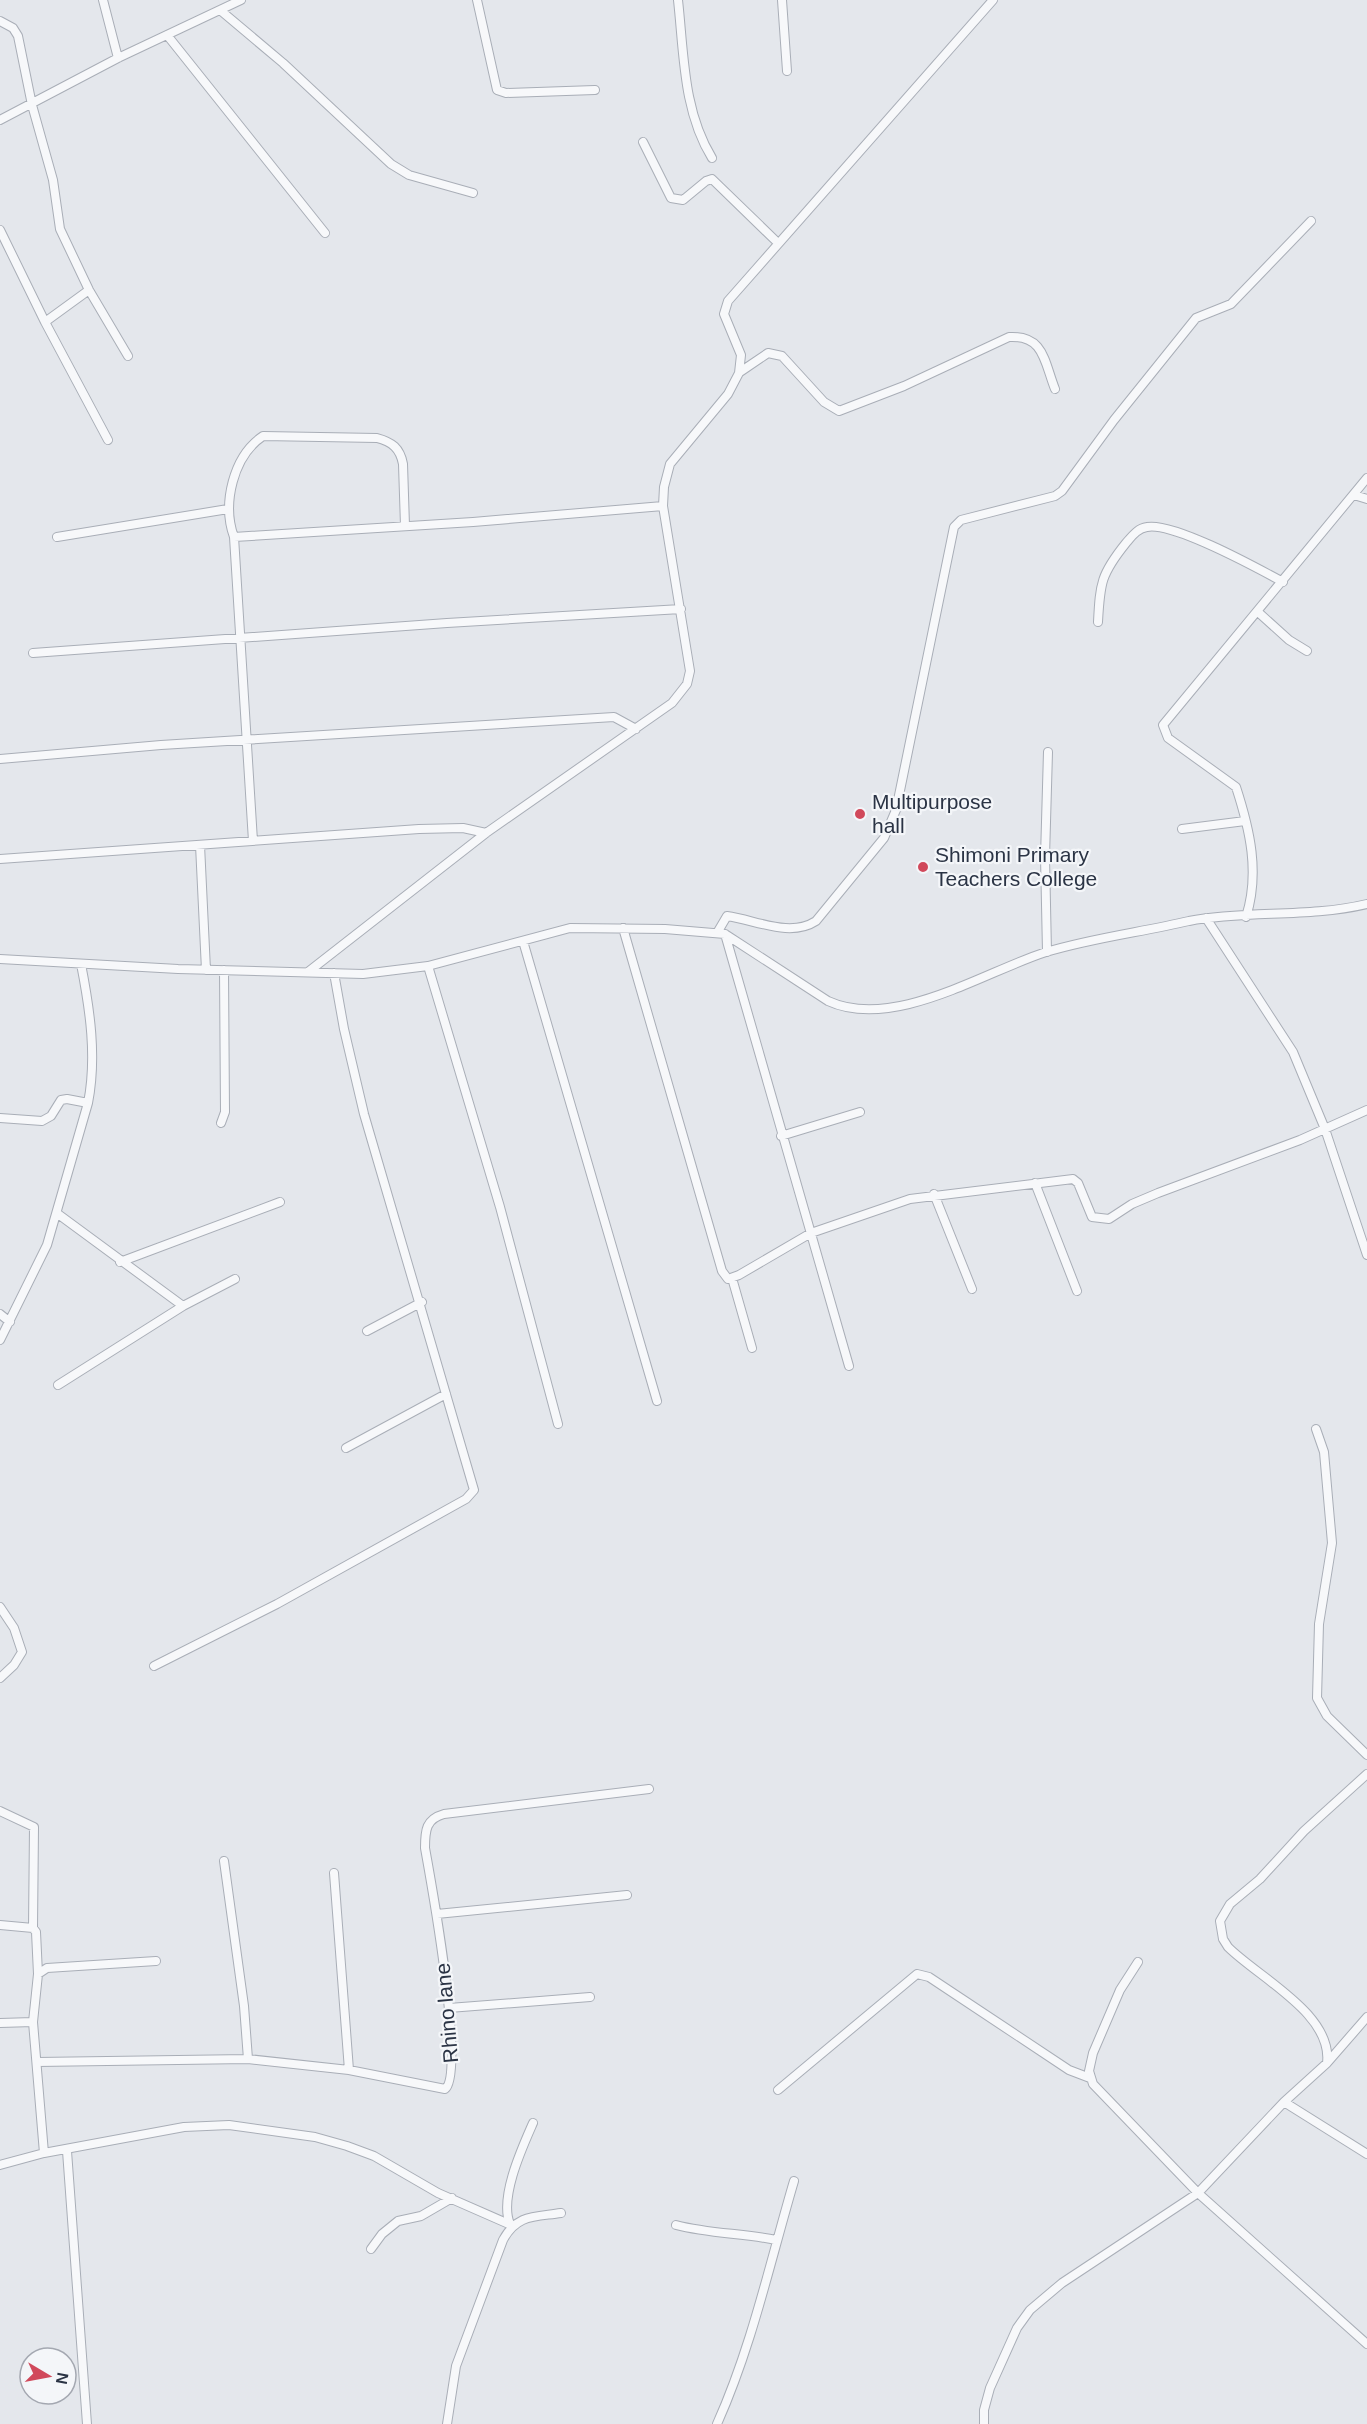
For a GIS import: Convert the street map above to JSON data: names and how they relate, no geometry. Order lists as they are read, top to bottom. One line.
{"streets":{"street":["Rhino lane"]},"places":["Multipurpose hall","Shimoni Primary Teachers College"],"north":"right"}
